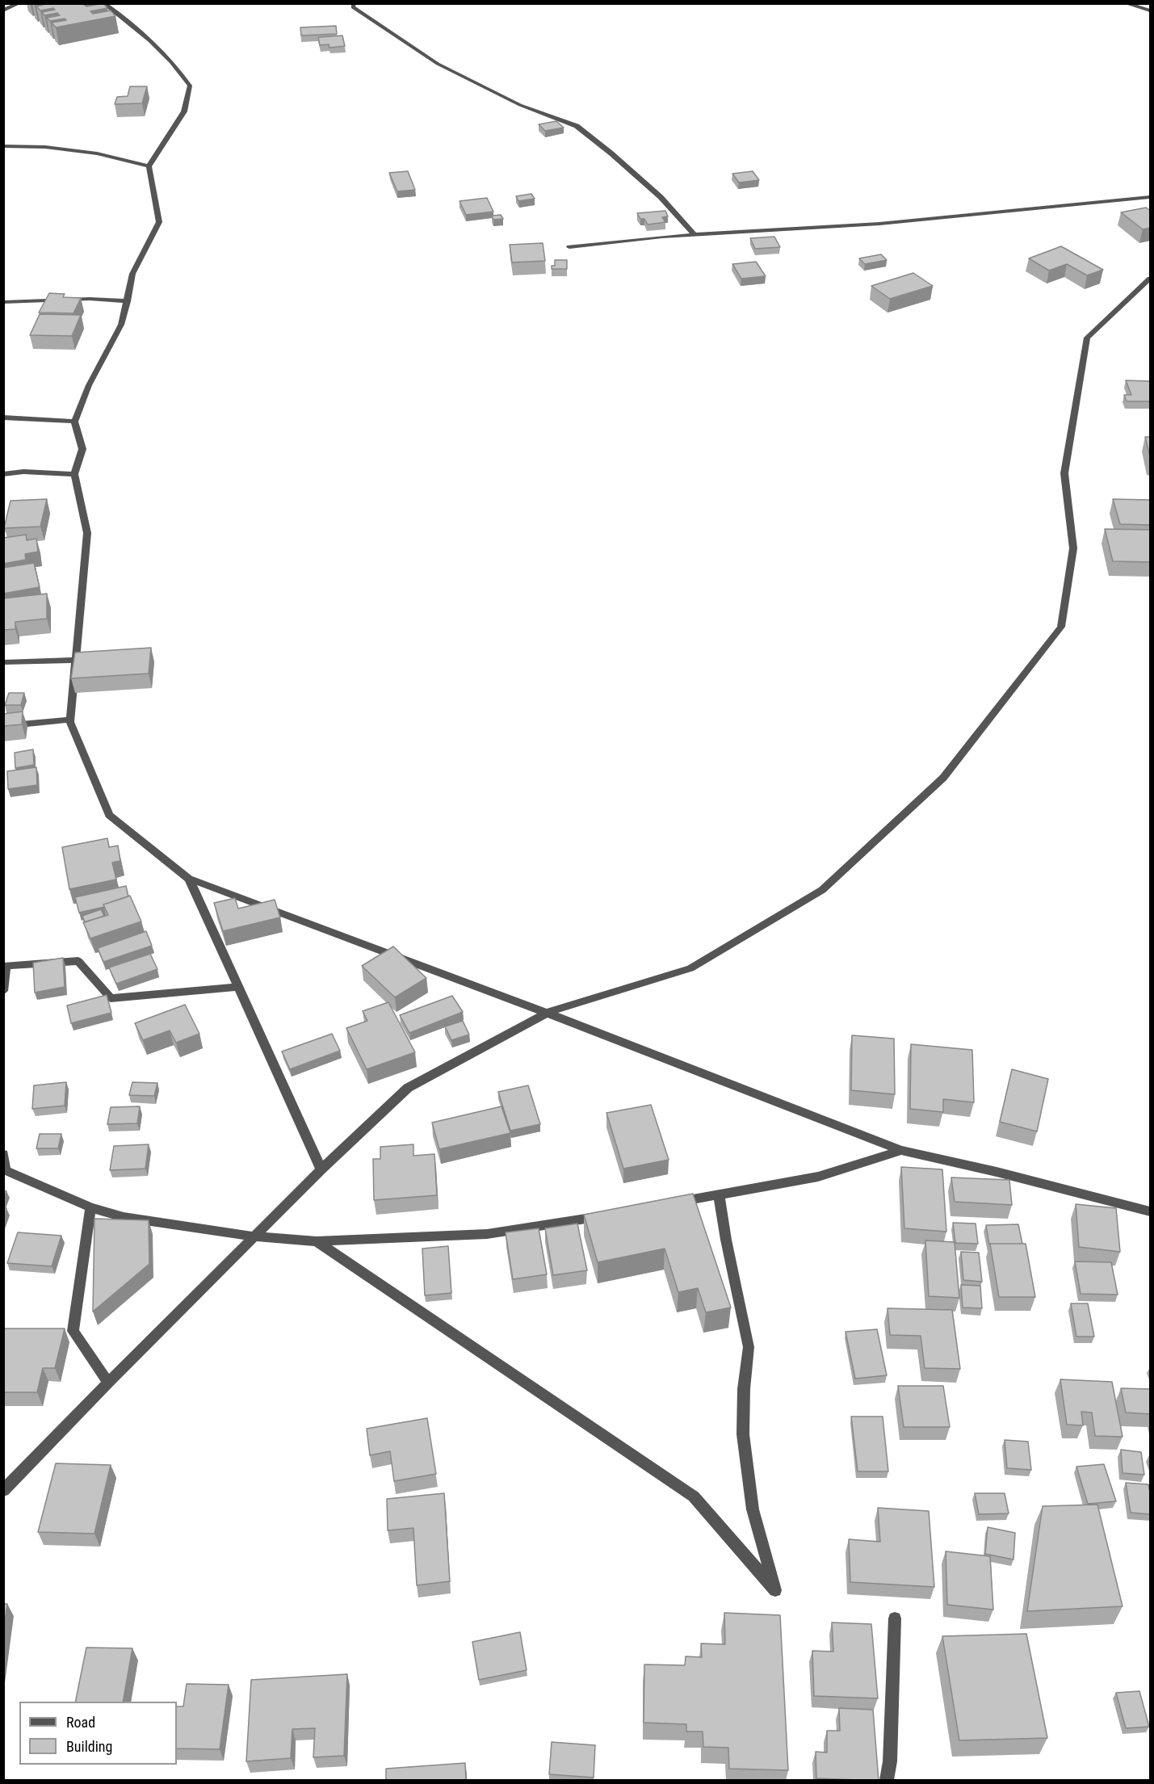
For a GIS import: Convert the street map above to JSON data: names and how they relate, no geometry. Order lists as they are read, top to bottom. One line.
{"legend":["Road","Building"]}
